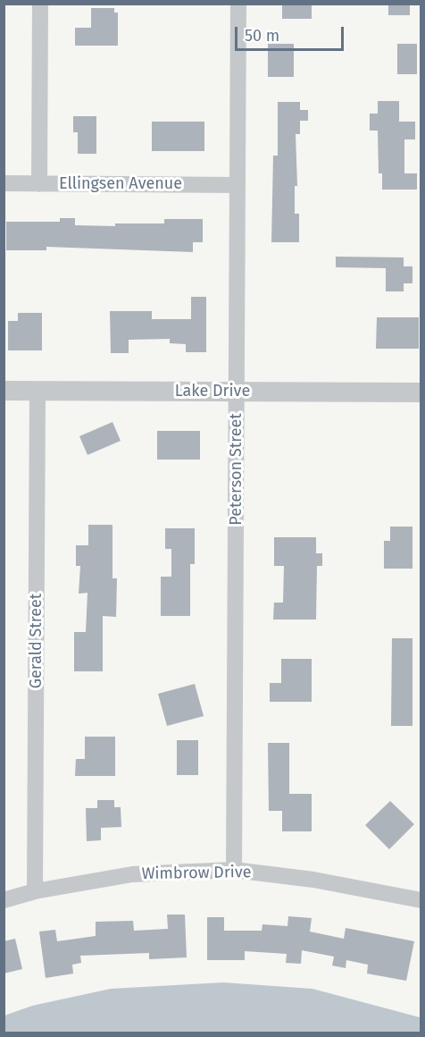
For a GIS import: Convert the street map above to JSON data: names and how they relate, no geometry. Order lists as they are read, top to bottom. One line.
{"streets":{"street":["Ellingsen Avenue","Lake Drive","Peterson Street","Gerald Street","Wimbrow Drive"]},"crossings":[["Ellingsen Avenue","Peterson Street"],["Lake Drive","Peterson Street"],["Lake Drive","Gerald Street"],["Peterson Street","Wimbrow Drive"],["Gerald Street","Wimbrow Drive"]],"scale_bar":"50 m"}
